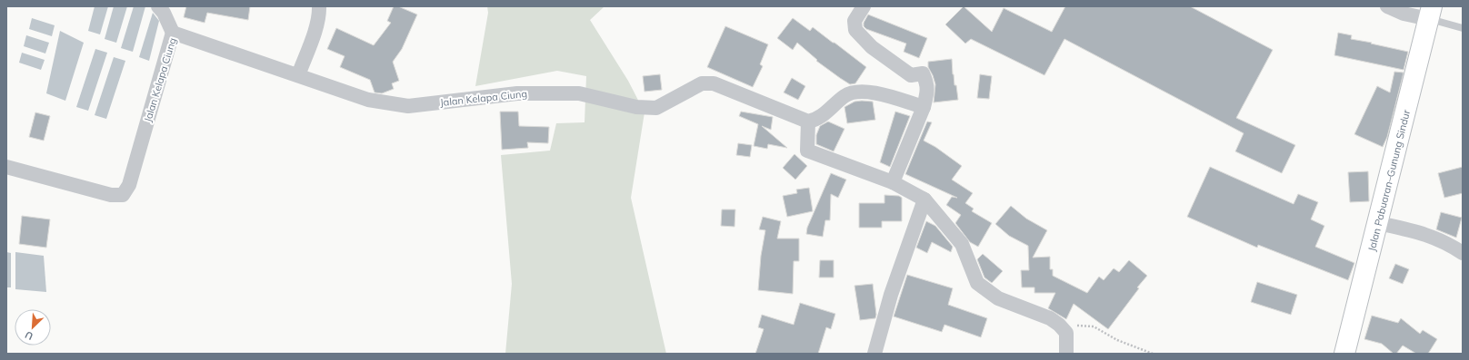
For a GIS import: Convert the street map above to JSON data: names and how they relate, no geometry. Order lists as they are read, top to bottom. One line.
{"streets":{"street":["Jalan Kelapa Ciung","Jalan Pabuaran–Gunung Sindur"]},"north":"bottom left"}
